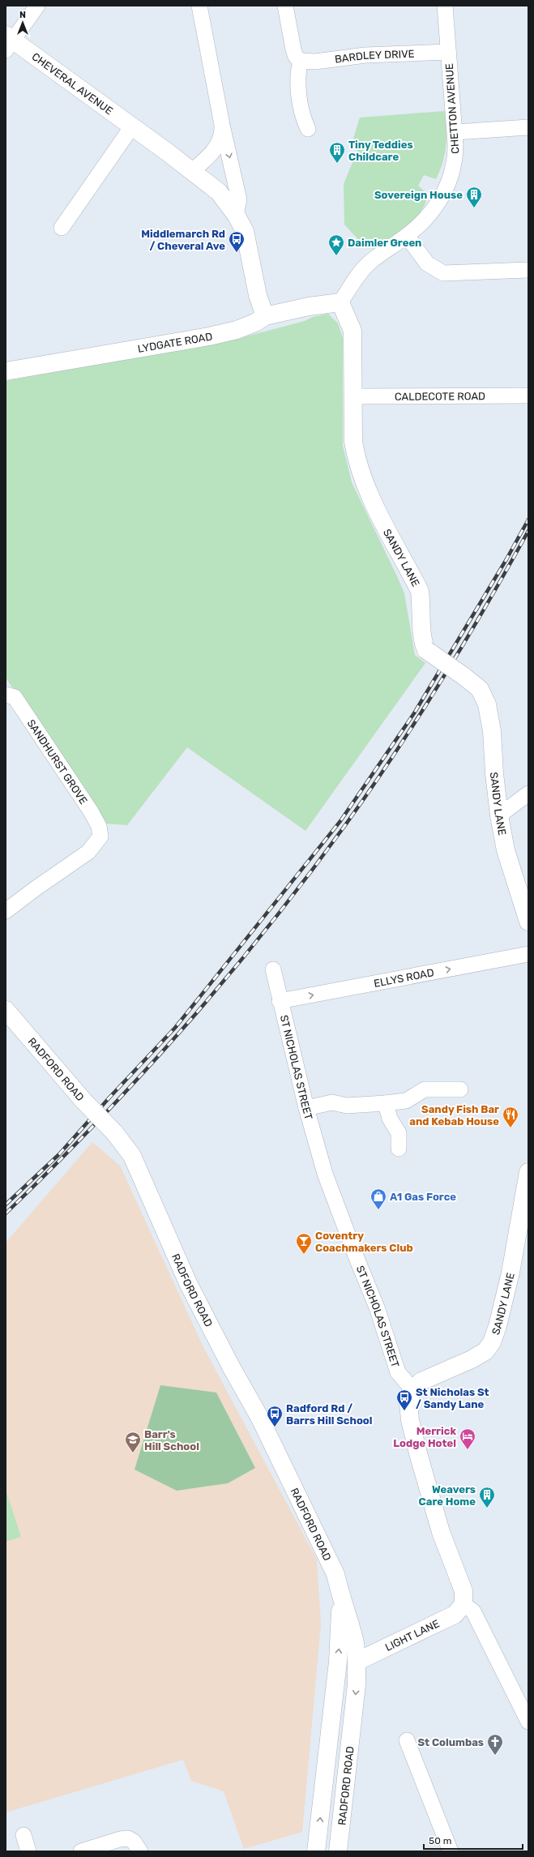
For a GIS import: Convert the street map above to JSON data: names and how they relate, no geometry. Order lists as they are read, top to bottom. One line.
{"streets":{"street":["BARDLEY DRIVE","CHEVERAL AVENUE","CHETTON AVENUE","LYDGATE ROAD","CALDECOTE ROAD","SANDY LANE","SANDHURST GROVE","ELLYS ROAD","ST NICHOLAS STREET","RADFORD ROAD","LIGHT LANE"]},"crossings":[["BARDLEY DRIVE","CHETTON AVENUE"],["CHEVERAL AVENUE","LYDGATE ROAD"],["CHETTON AVENUE","LYDGATE ROAD"],["CHETTON AVENUE","SANDY LANE"],["LYDGATE ROAD","SANDY LANE"],["CALDECOTE ROAD","SANDY LANE"],["SANDY LANE","ST NICHOLAS STREET"],["ELLYS ROAD","ST NICHOLAS STREET"],["RADFORD ROAD","LIGHT LANE"]],"places":{"building":["Tiny Teddies Childcare","Sovereign House","Weavers Care Home"],"bus stop":["Middlemarch Rd / Cheveral Ave","St Nicholas St / Sandy Lane","Radford Rd / Barrs Hill School"],"place":["Daimler Green"],"restaurant":["Sandy Fish Bar and Kebab House"],"shop":["A1 Gas Force"],"bar":["Coventry Coachmakers Club"],"hotel":["Merrick Lodge Hotel"],"school or university":["Barr's Hill School"],"church":["St Columbas"]},"scale_bar":"50 m","north":"top"}
